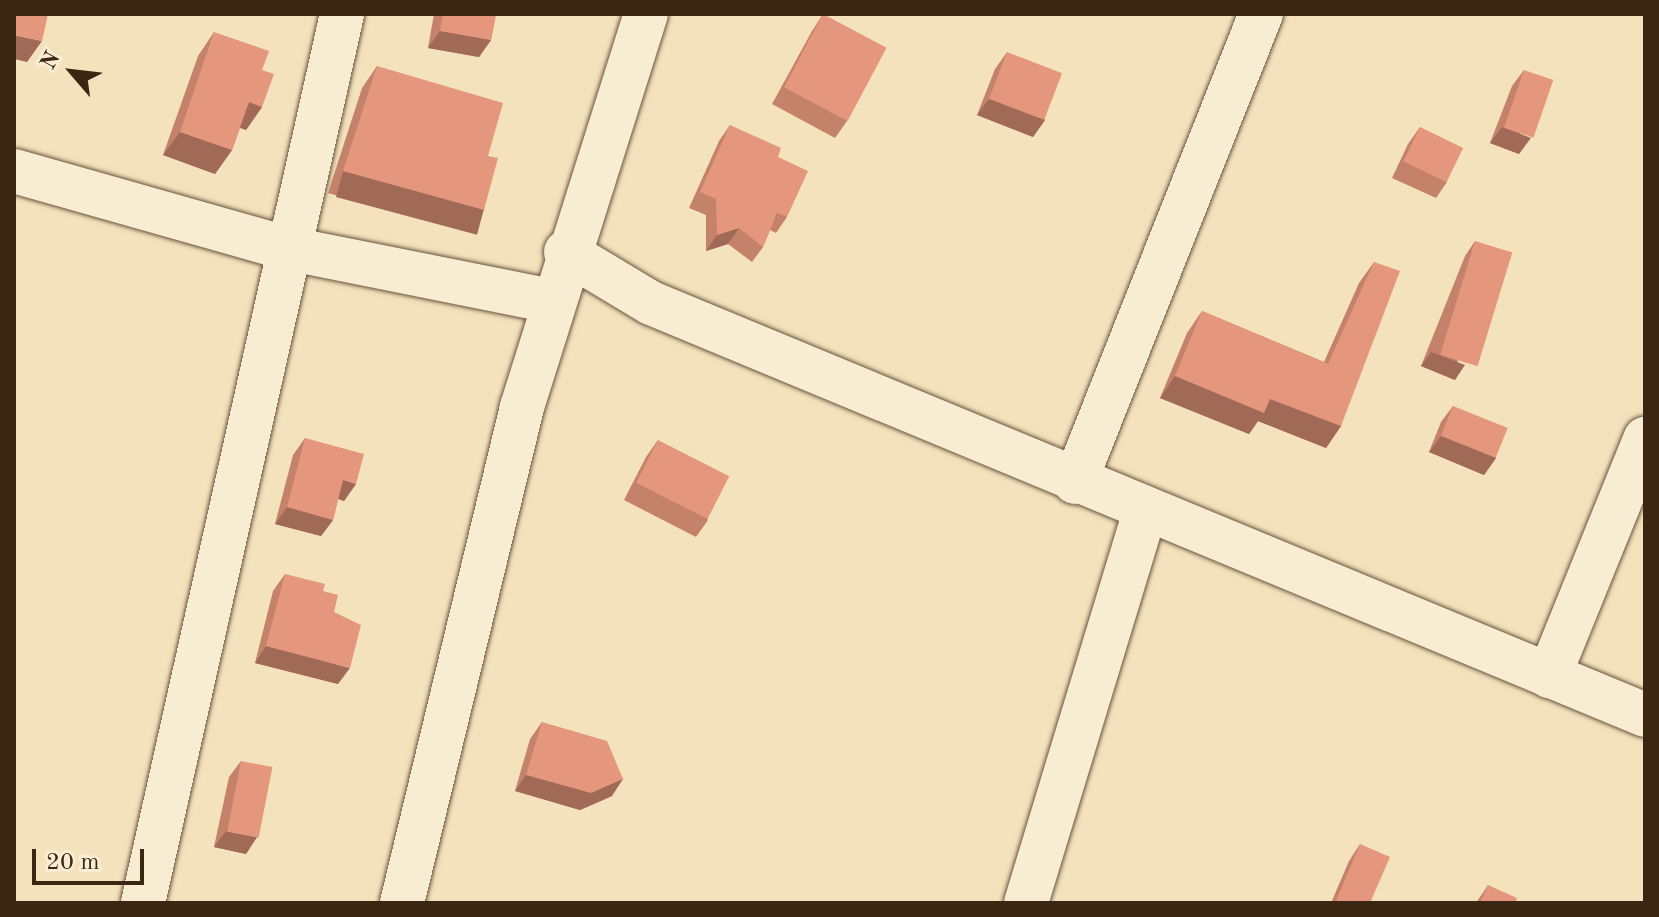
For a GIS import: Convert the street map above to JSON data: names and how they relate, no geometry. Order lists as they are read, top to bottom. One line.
{"scale_bar":"20 m","north":"top left"}
